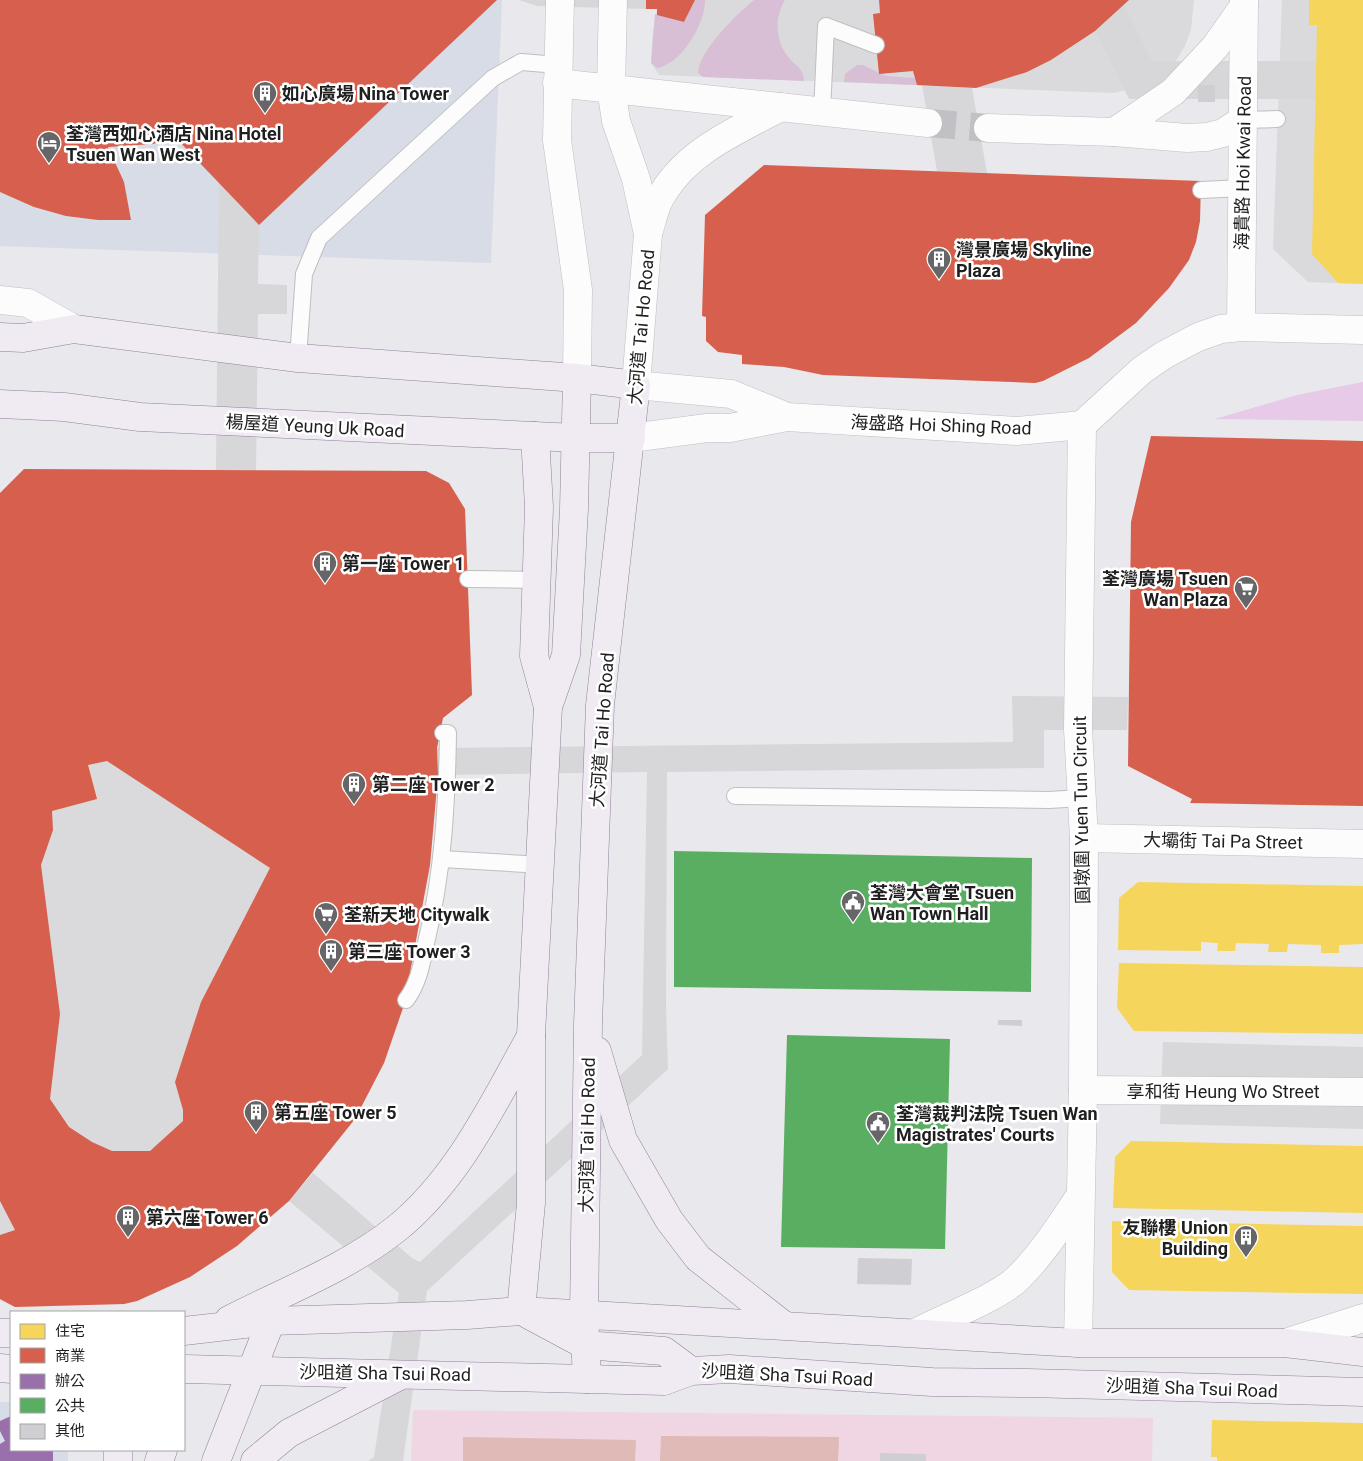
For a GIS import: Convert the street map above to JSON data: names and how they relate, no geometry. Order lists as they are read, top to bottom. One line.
{"streets":{"main road":["大河道 Tai Ho Road","楊屋道 Yeung Uk Road","沙咀道 Sha Tsui Road"],"street":["海貴路 Hoi Kwai Road","海盛路 Hoi Shing Road","圓墩圍 Yuen Tun Circuit","大壩街 Tai Pa Street","享和街 Heung Wo Street"]},"crossings":[["大河道 Tai Ho Road","海盛路 Hoi Shing Road"],["大河道 Tai Ho Road","楊屋道 Yeung Uk Road"],["大河道 Tai Ho Road","沙咀道 Sha Tsui Road"],["海盛路 Hoi Shing Road","楊屋道 Yeung Uk Road"],["海盛路 Hoi Shing Road","圓墩圍 Yuen Tun Circuit"],["圓墩圍 Yuen Tun Circuit","大壩街 Tai Pa Street"],["圓墩圍 Yuen Tun Circuit","享和街 Heung Wo Street"]],"places":{"building":["如心廣場 Nina Tower","灣景廣場 Skyline Plaza","第一座 Tower 1","第二座 Tower 2","第三座 Tower 3","第五座 Tower 5","第六座 Tower 6","友聯樓 Union Building"],"hotel":["荃灣西如心酒店 Nina Hotel Tsuen Wan West"],"supermarket":["荃灣廣場 Tsuen Wan Plaza","荃新天地 Citywalk"],"public building":["荃灣大會堂 Tsuen Wan Town Hall","荃灣裁判法院 Tsuen Wan Magistrates' Courts"]},"legend":["住宅","商業","辦公","公共","其他"]}
